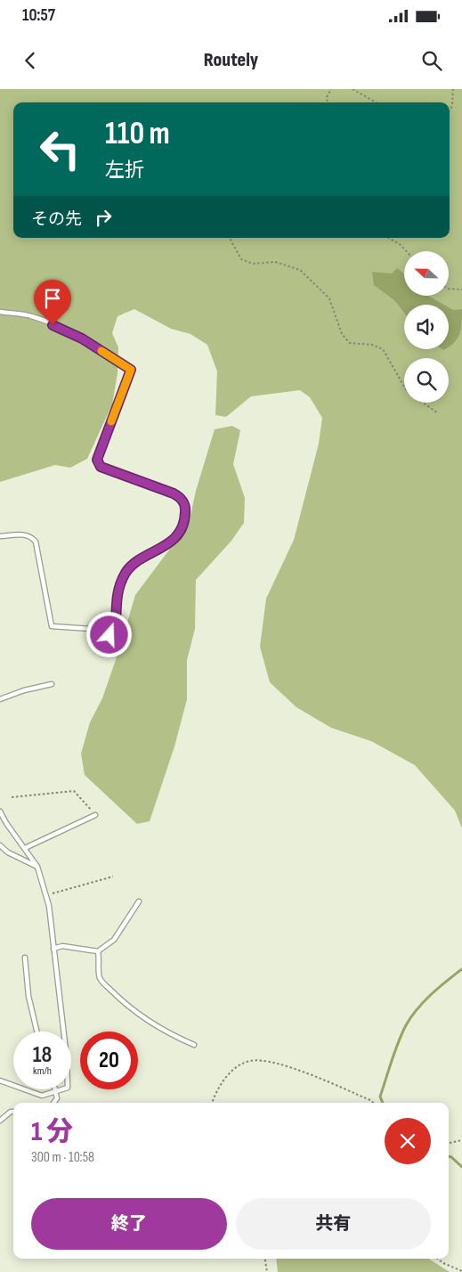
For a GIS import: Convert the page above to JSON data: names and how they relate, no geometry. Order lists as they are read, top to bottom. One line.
{"north":"left","page":{"status":"10:57","header":"Routely","turn":["110 m","左折"],"then":"その先","speed":"18 km/h","limit":"20","heading":["1 分","300 m · 10:58"],"buttons":["終了","共有"]}}
